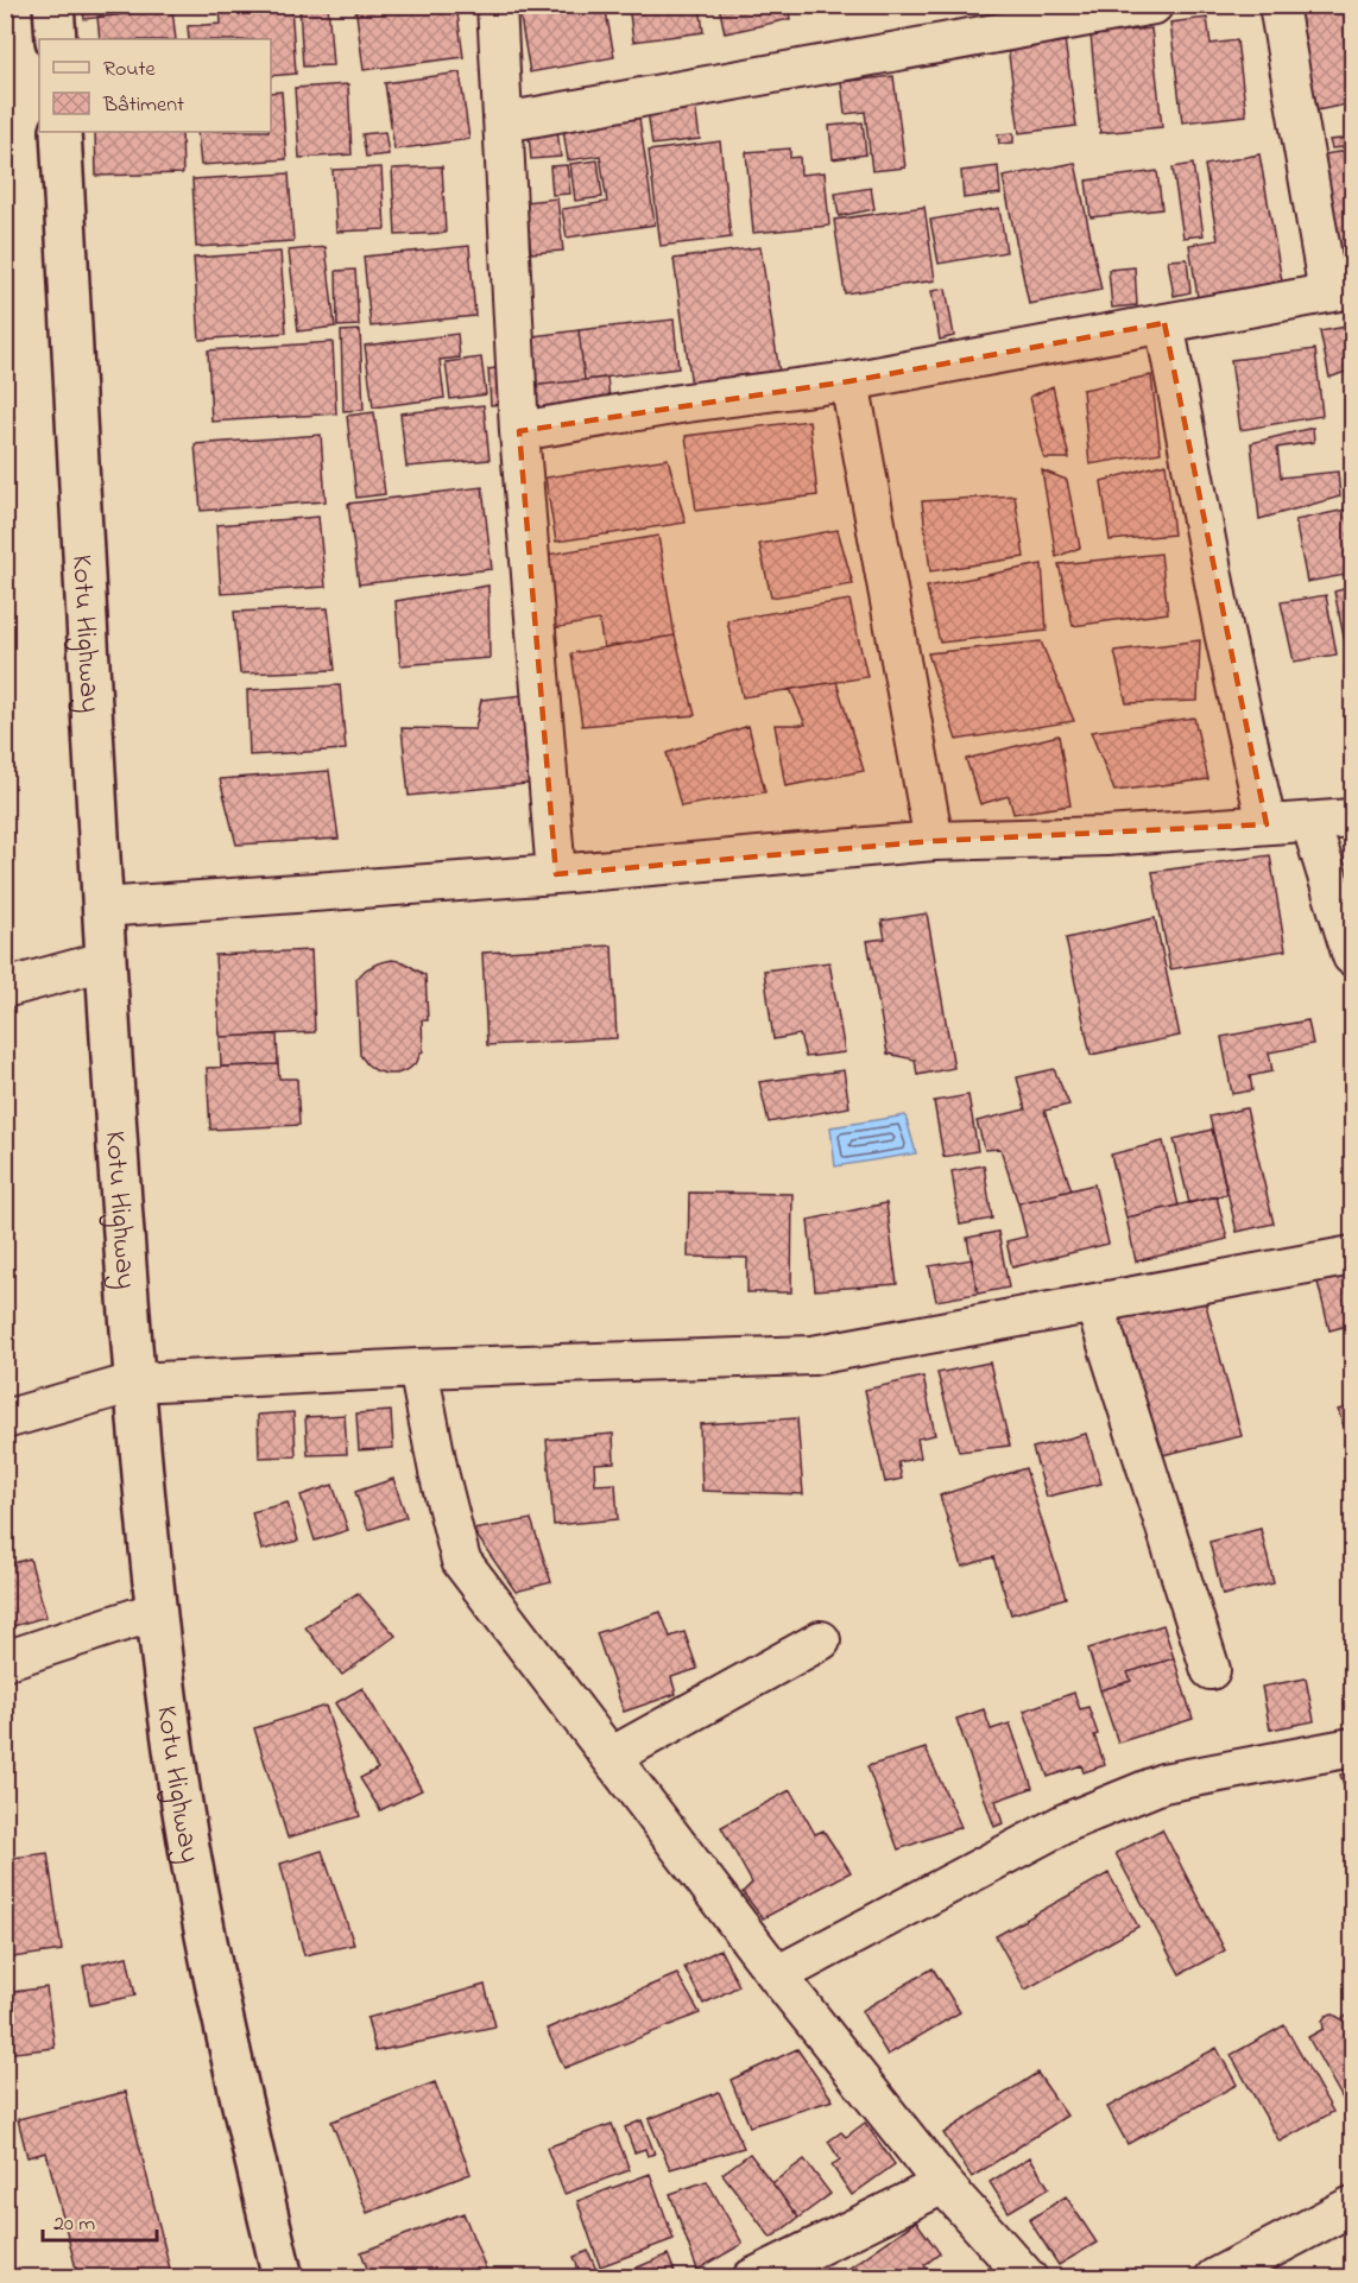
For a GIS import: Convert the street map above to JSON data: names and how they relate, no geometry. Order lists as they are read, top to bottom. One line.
{"streets":{"street":["Kotu Highway"]},"legend":["Route","Bâtiment"],"scale_bar":"20 m"}
